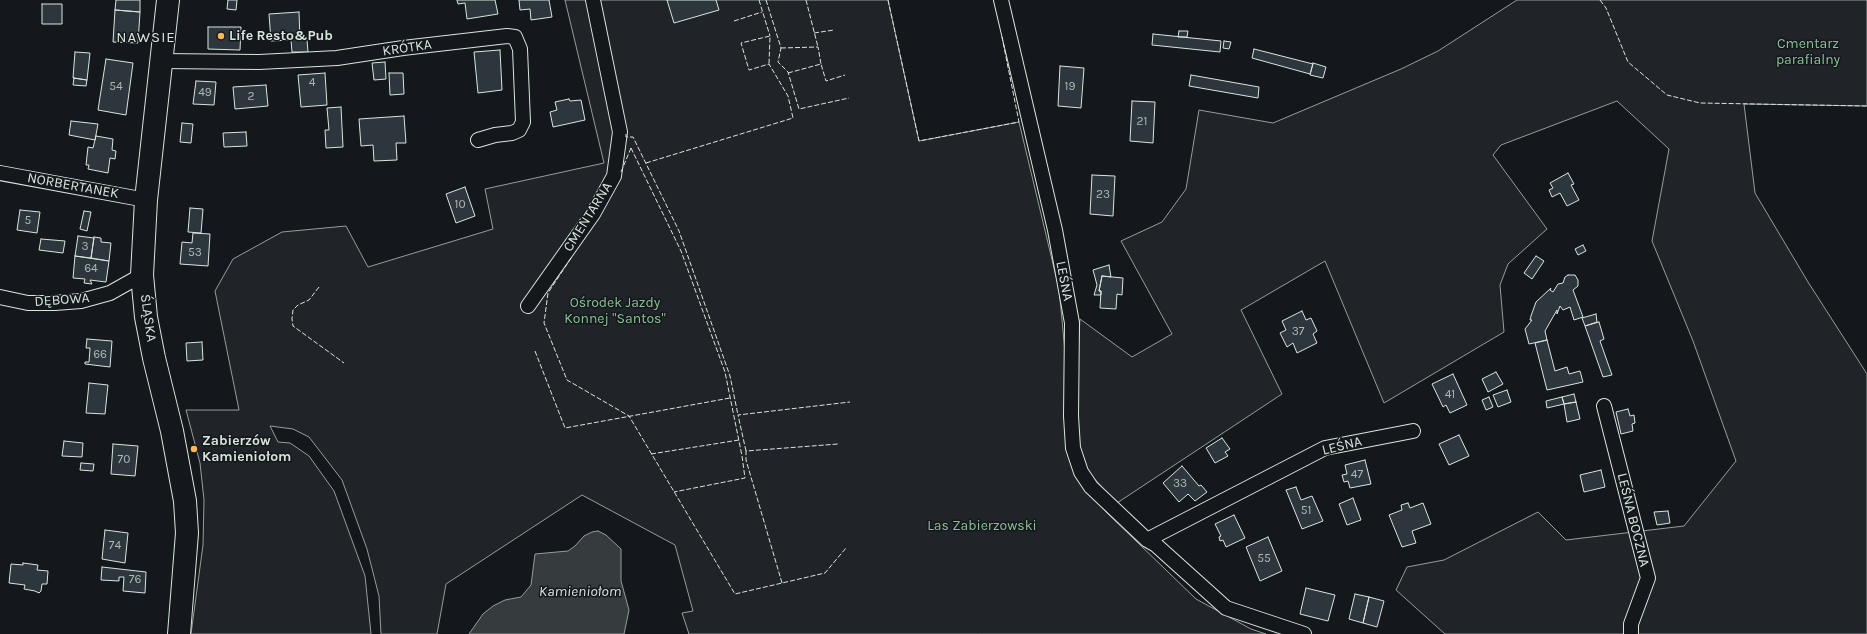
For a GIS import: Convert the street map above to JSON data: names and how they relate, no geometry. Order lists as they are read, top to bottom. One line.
{"streets":{"main road":["ŚLĄSKA"],"street":["KRÓTKA","NORBERTANEK","CMENTARNA","LEŚNA","DĘBOWA","LEŚNA BOCZNA"]},"crossings":[["KRÓTKA","ŚLĄSKA"],["NORBERTANEK","ŚLĄSKA"],["DĘBOWA","ŚLĄSKA"]],"districts":["NAWSIE"],"water":["Kamieniołom"],"parks":["Cmentarz parafialny","Ośrodek Jazdy Konnej \"Santos\"","Las Zabierzowski"],"places":["Life Resto&Pub","Zabierzów Kamieniołom"],"house_numbers":["4","54","19","49","2","21","23","10","5","3","53","64","37","66","41","70","47","33","51","74","55","76"]}
